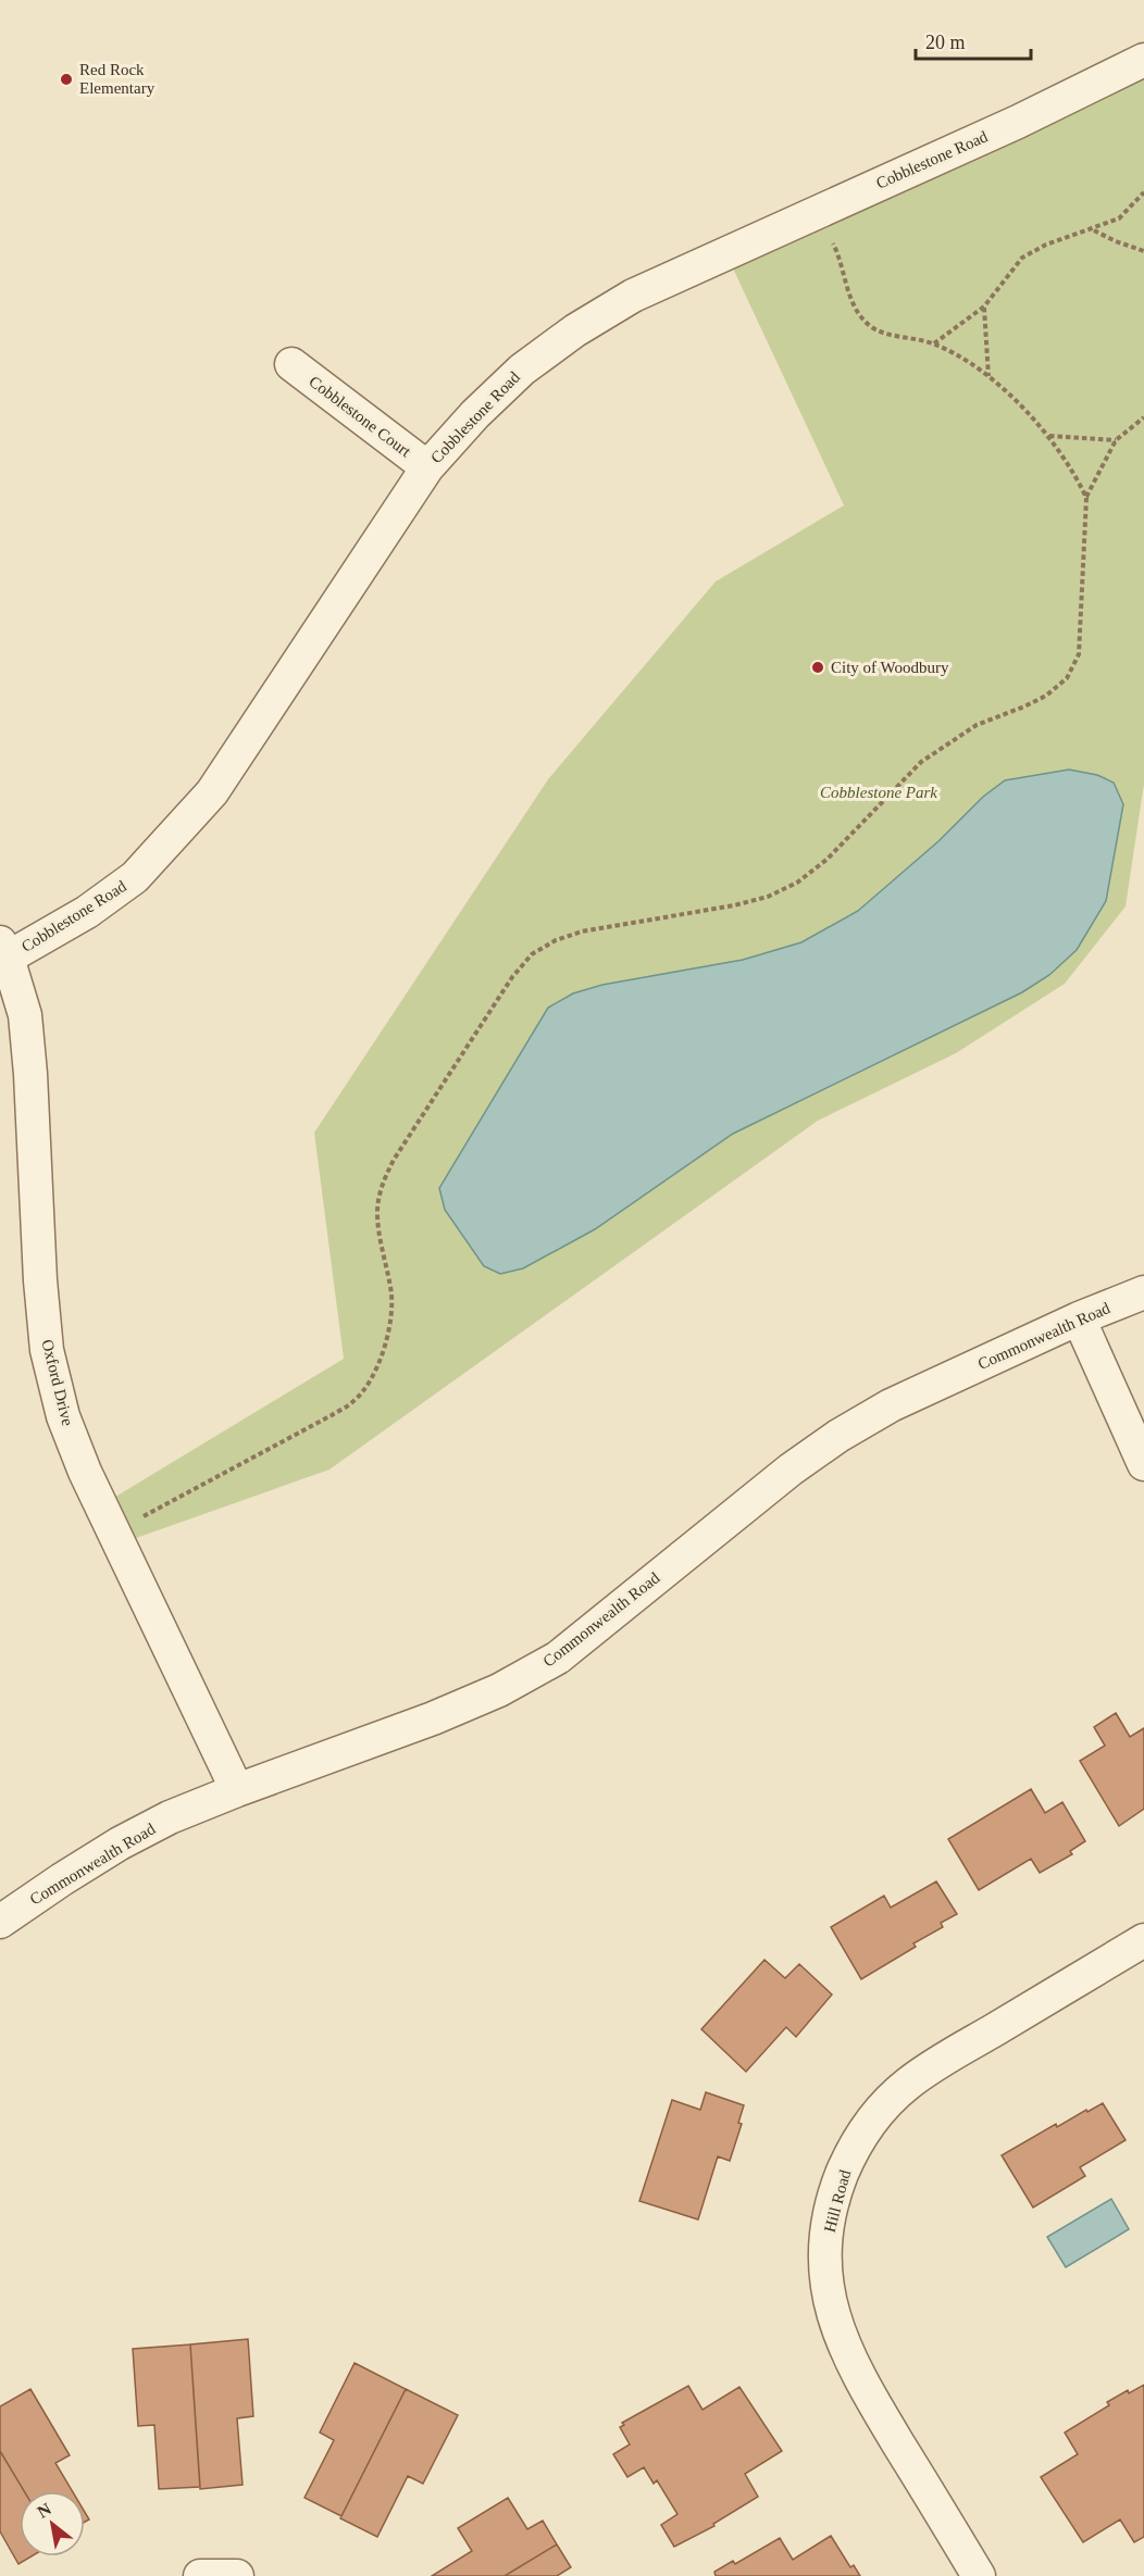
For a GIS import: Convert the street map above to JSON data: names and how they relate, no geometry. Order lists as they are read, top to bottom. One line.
{"streets":{"street":["Cobblestone Road","Cobblestone Court","Commonwealth Road","Oxford Drive","Hill Road"]},"crossings":[["Cobblestone Road","Cobblestone Court"],["Cobblestone Road","Oxford Drive"],["Commonwealth Road","Oxford Drive"]],"parks":["Cobblestone Park"],"places":["Red Rock Elementary","City of Woodbury"],"scale_bar":"20 m","north":"top left"}
